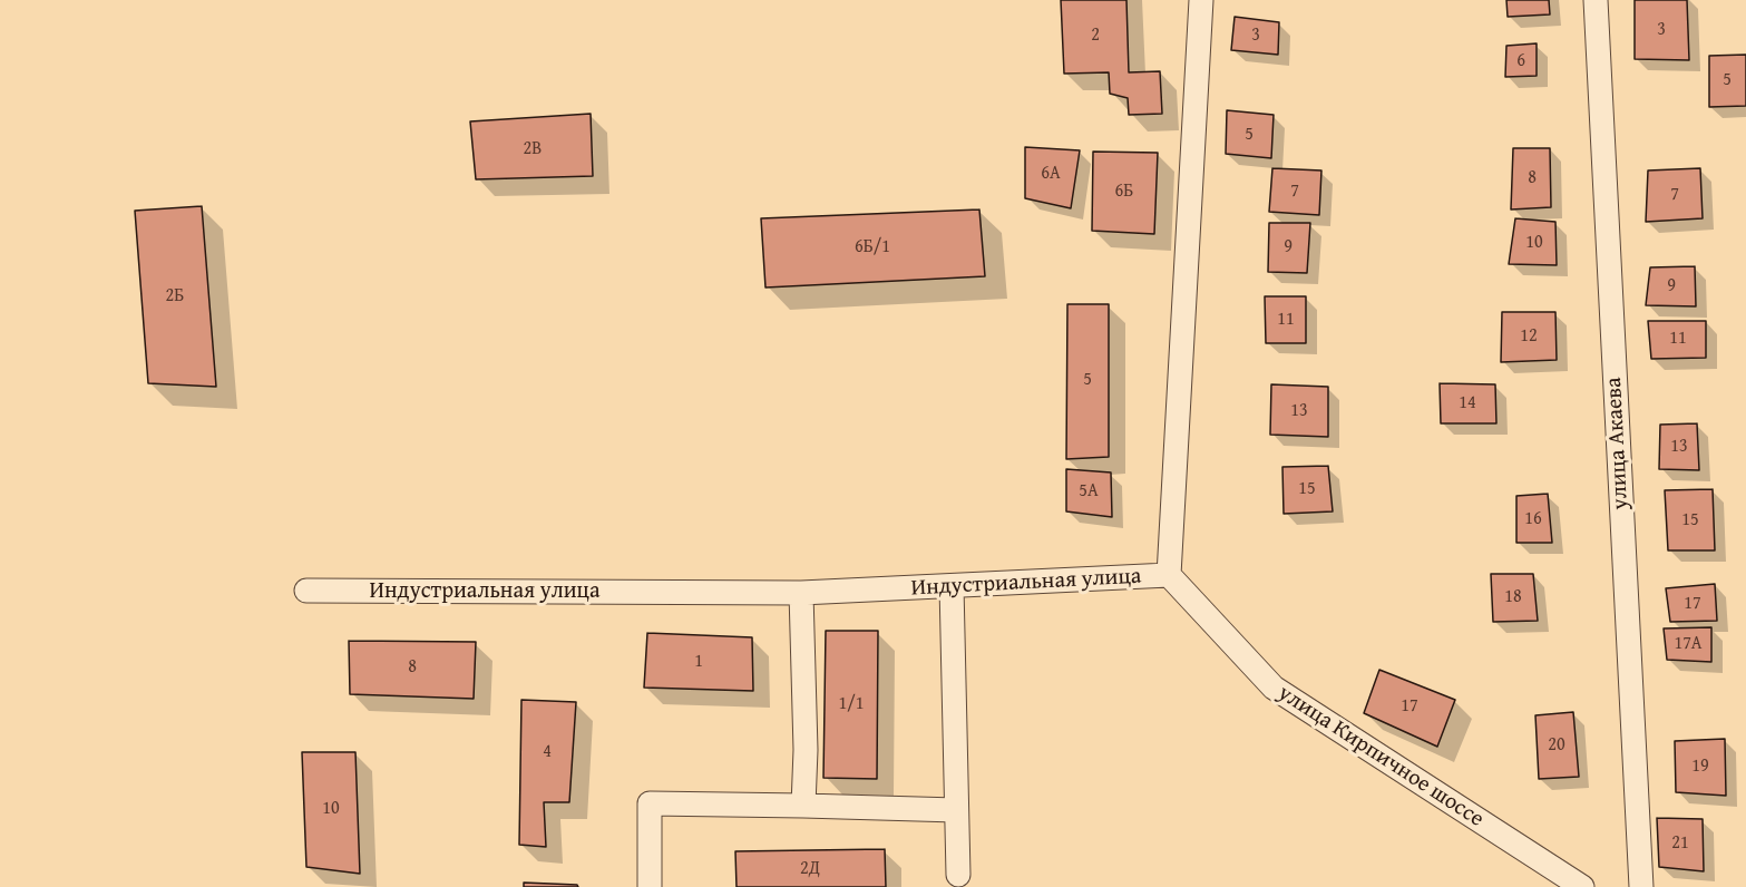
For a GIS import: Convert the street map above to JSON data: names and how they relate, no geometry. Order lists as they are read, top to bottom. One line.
{"streets":{"street":["улица Акаева","Индустриальная улица","улица Кирпичное шоссе"]},"crossings":[["Индустриальная улица","улица Кирпичное шоссе"]],"house_numbers":["3","2","3","6","5","5","2В","6А","8","6Б","7","7","10","6Б/1","9","9","2Б","11","12","11","5","14","13","13","15","5А","16","15","18","17","17А","1","8","1/1","17","20","4","19","10","21","2Д"]}
